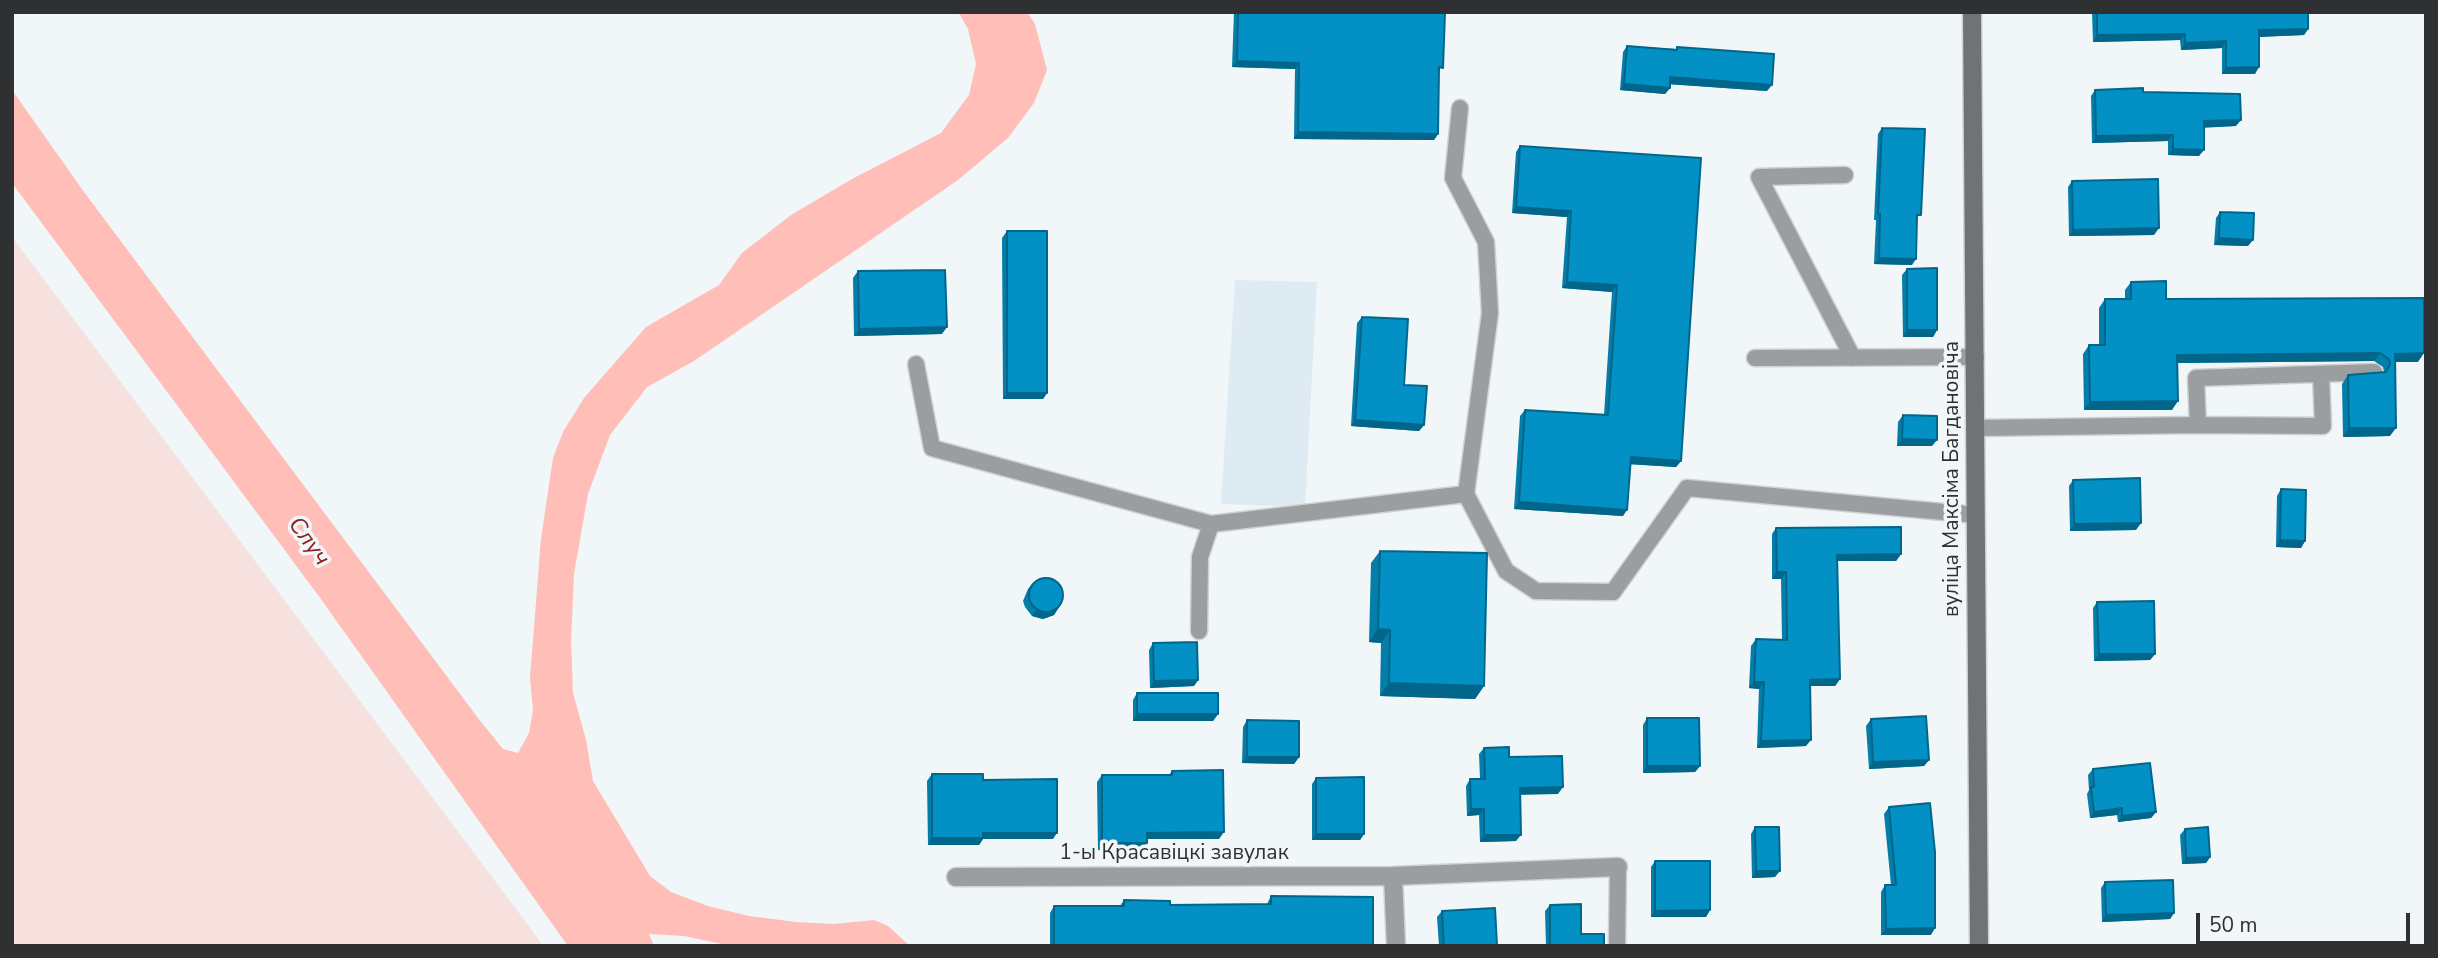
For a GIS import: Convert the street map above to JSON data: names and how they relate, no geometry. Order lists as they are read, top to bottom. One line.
{"streets":{"main road":["вуліца Максіма Багдановіча"],"street":["1-ы Красавіцкі завулак"]},"water":["Случ"],"scale_bar":"50 m"}
